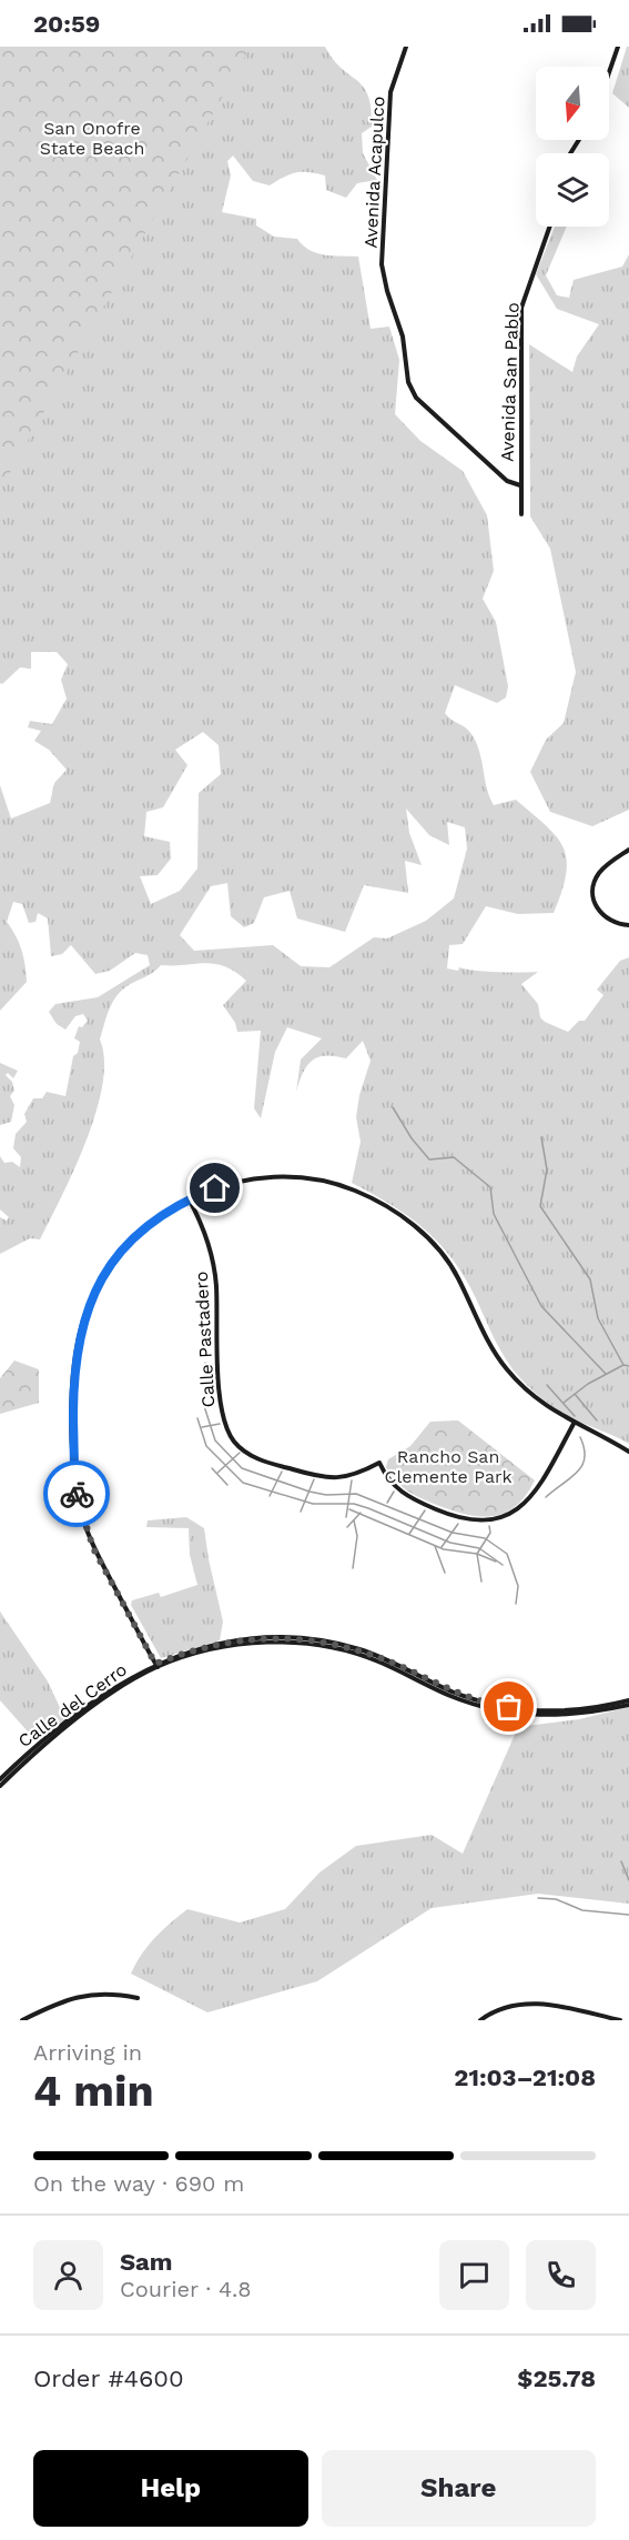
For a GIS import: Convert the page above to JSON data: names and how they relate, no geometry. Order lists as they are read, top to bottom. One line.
{"streets":{"street":["Avenida Acapulco","Avenida San Pablo","Calle Pastadero","Calle del Cerro"]},"crossings":[["Avenida Acapulco","Avenida San Pablo"]],"parks":["San Onofre State Beach","Rancho San Clemente Park"],"north":"bottom","page":{"status":"20:59","heading":["4 min","Arriving in","21:03–21:08"],"panel":["Sam","Courier · 4.8","Order #4600","$25.78"],"bar":"On the way · 690 m","buttons":["Help","Share"]}}
